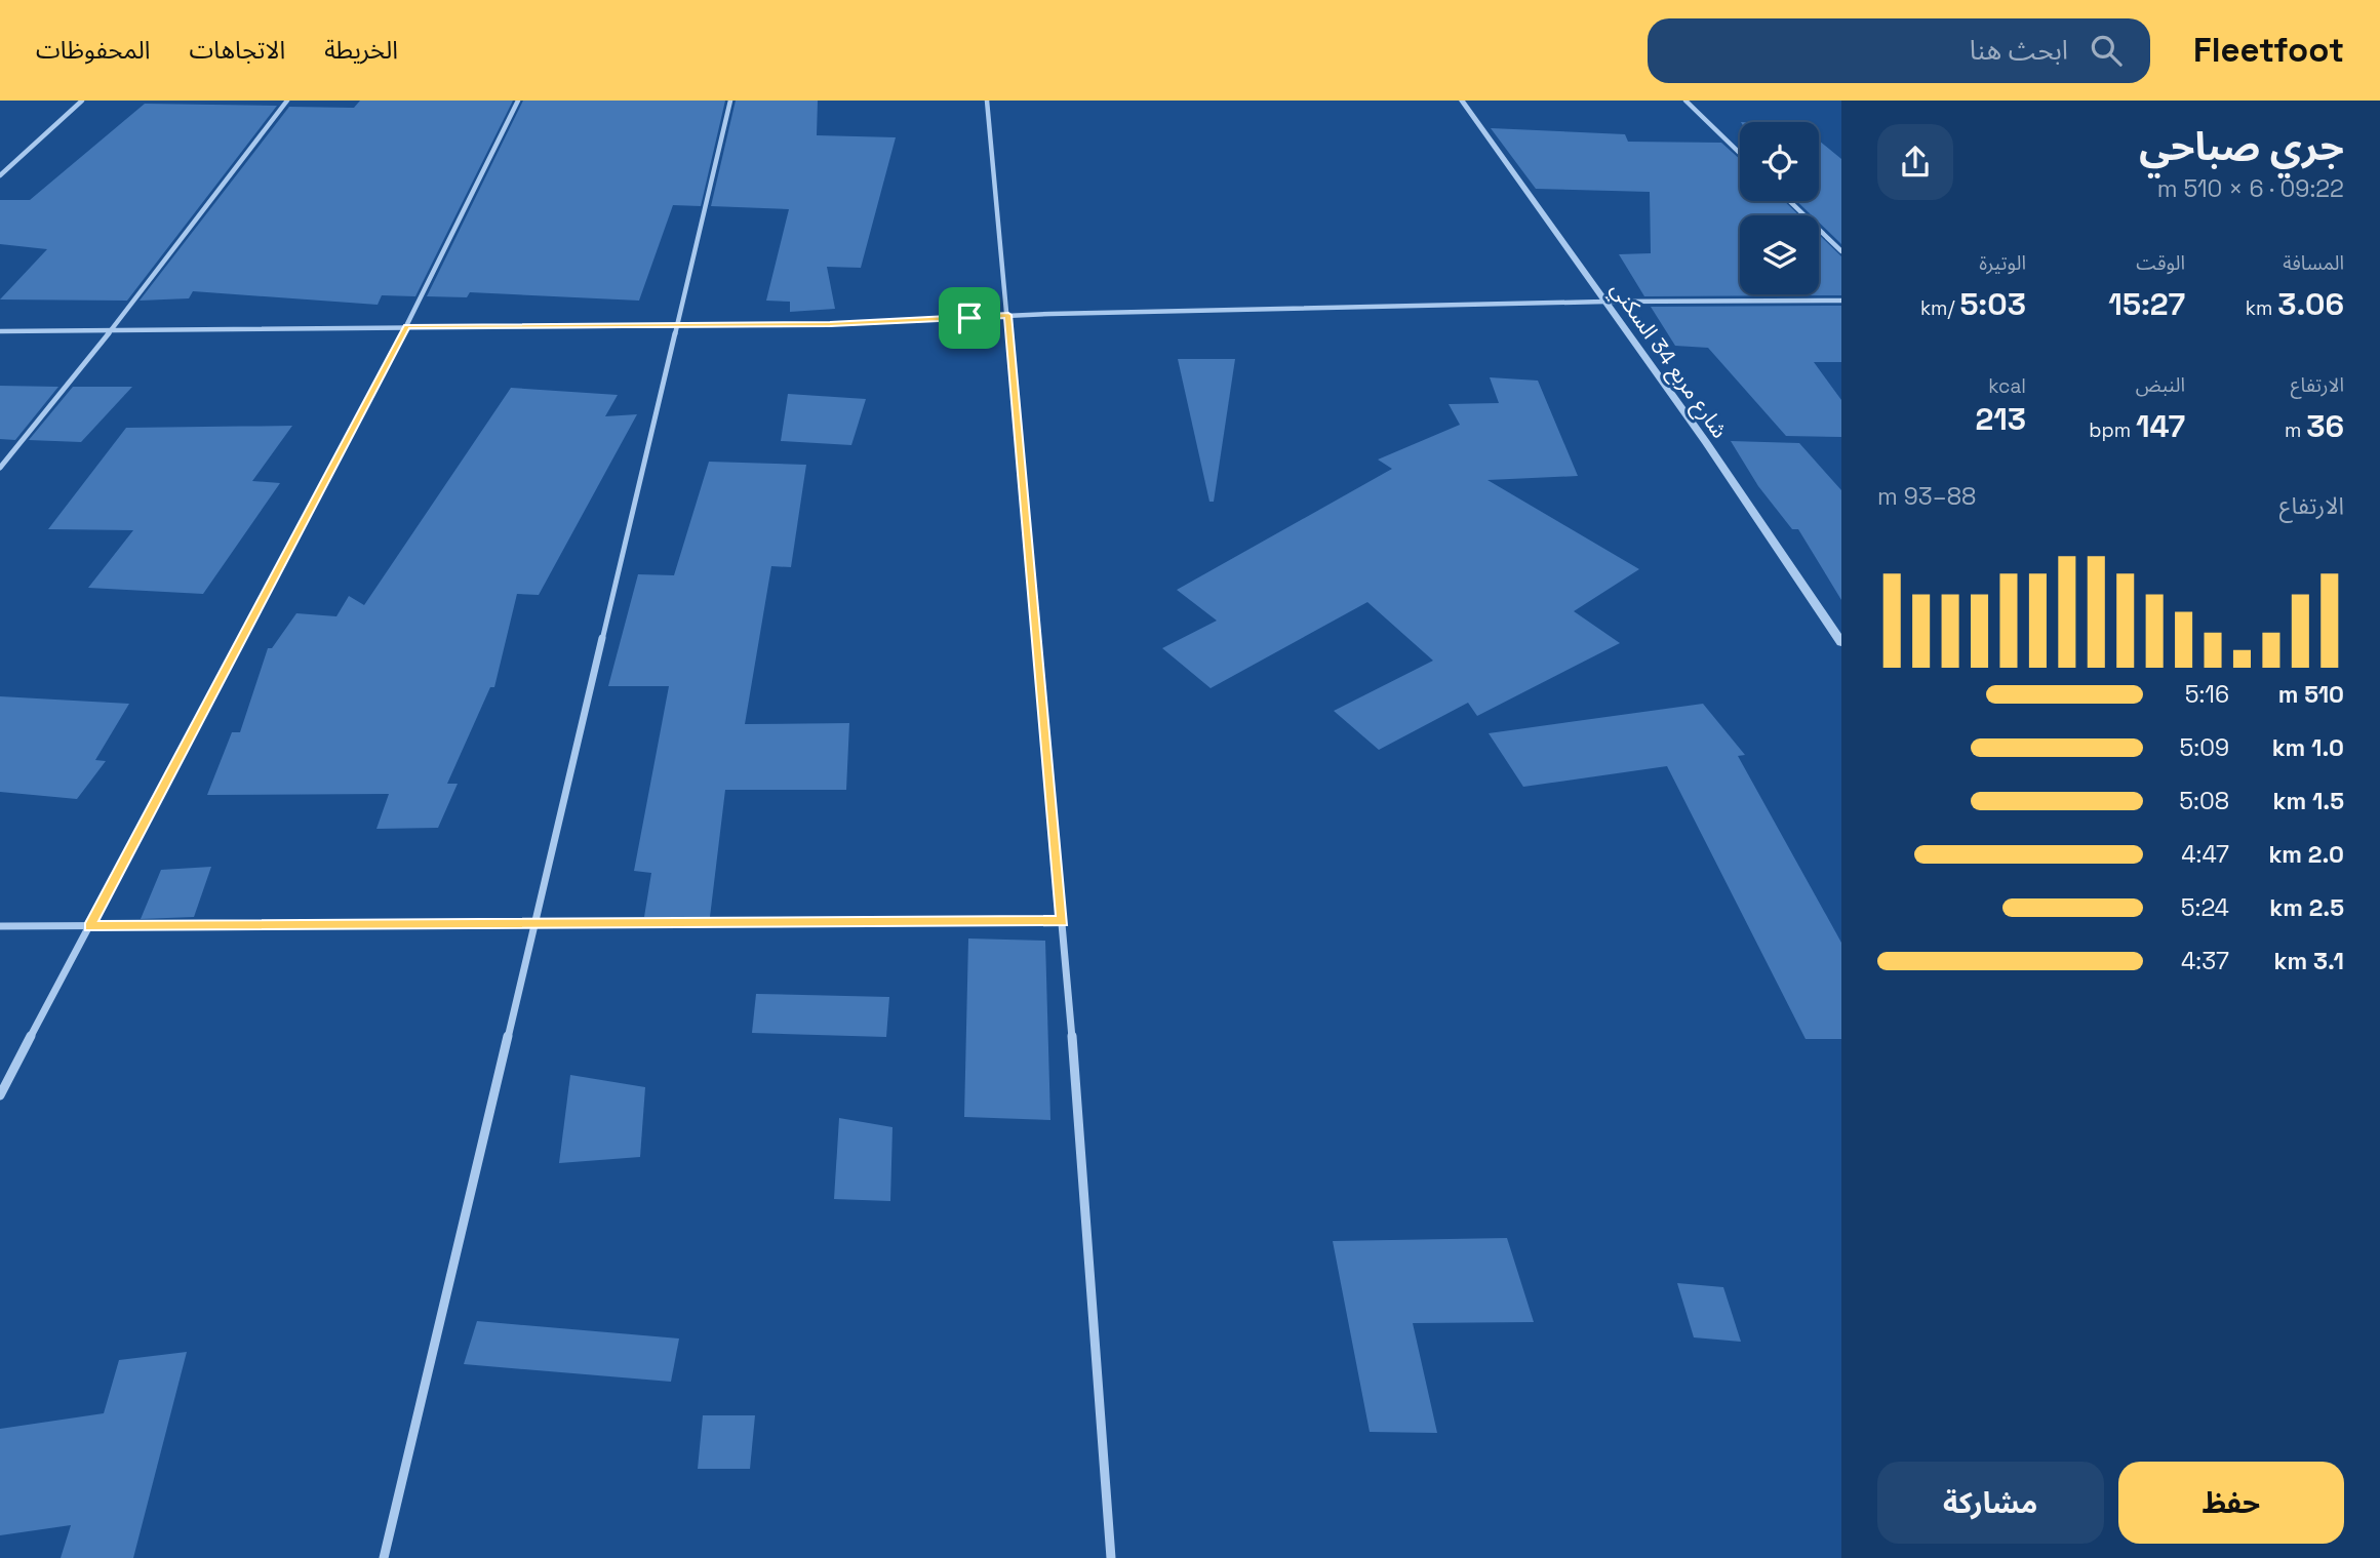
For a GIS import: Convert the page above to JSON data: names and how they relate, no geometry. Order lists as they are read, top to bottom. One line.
{"streets":{"street":["شارع مربع 34 السكني"]},"page":{"header":"Fleetfoot","search":"ابحث هنا","nav":["الخريطة","الاتجاهات","المحفوظات"],"heading":["جري صباحي","09:22 · 6 × 510 m"],"stats":[["المسافة","3.06 km"],["الوقت","15:27"],["الوتيرة","5:03 /km"],["الارتفاع","36 m"],["النبض","147 bpm"],["kcal","213"]],"chart":["الارتفاع","88–93 m"],"list":[{"name":"510 m","note":"5:16"},{"name":"1.0 km","note":"5:09"},{"name":"1.5 km","note":"5:08"},{"name":"2.0 km","note":"4:47"},{"name":"2.5 km","note":"5:24"},{"name":"3.1 km","note":"4:37"}],"buttons":["حفظ","مشاركة"]}}
